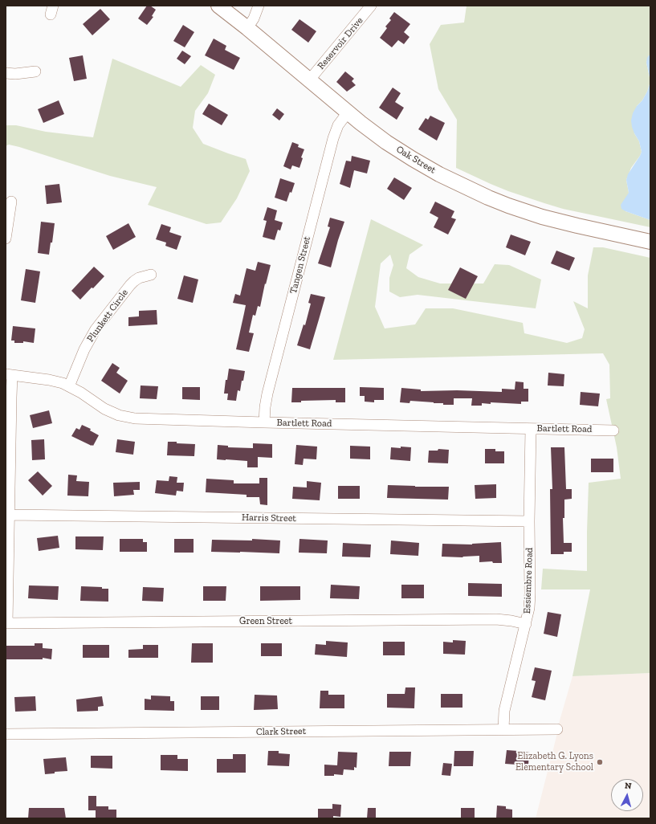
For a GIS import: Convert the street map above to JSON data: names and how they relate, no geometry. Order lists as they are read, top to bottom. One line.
{"streets":{"street":["Reservoir Drive","Oak Street","Tangen Street","Plunkett Circle","Bartlett Road","Harris Street","Essiembre Road","Green Street","Clark Street"]},"crossings":[["Reservoir Drive","Oak Street"],["Oak Street","Tangen Street"],["Tangen Street","Bartlett Road"],["Plunkett Circle","Bartlett Road"],["Bartlett Road","Essiembre Road"],["Harris Street","Essiembre Road"],["Essiembre Road","Green Street"],["Essiembre Road","Clark Street"]],"places":["Elizabeth G. Lyons Elementary School"],"north":"top"}
